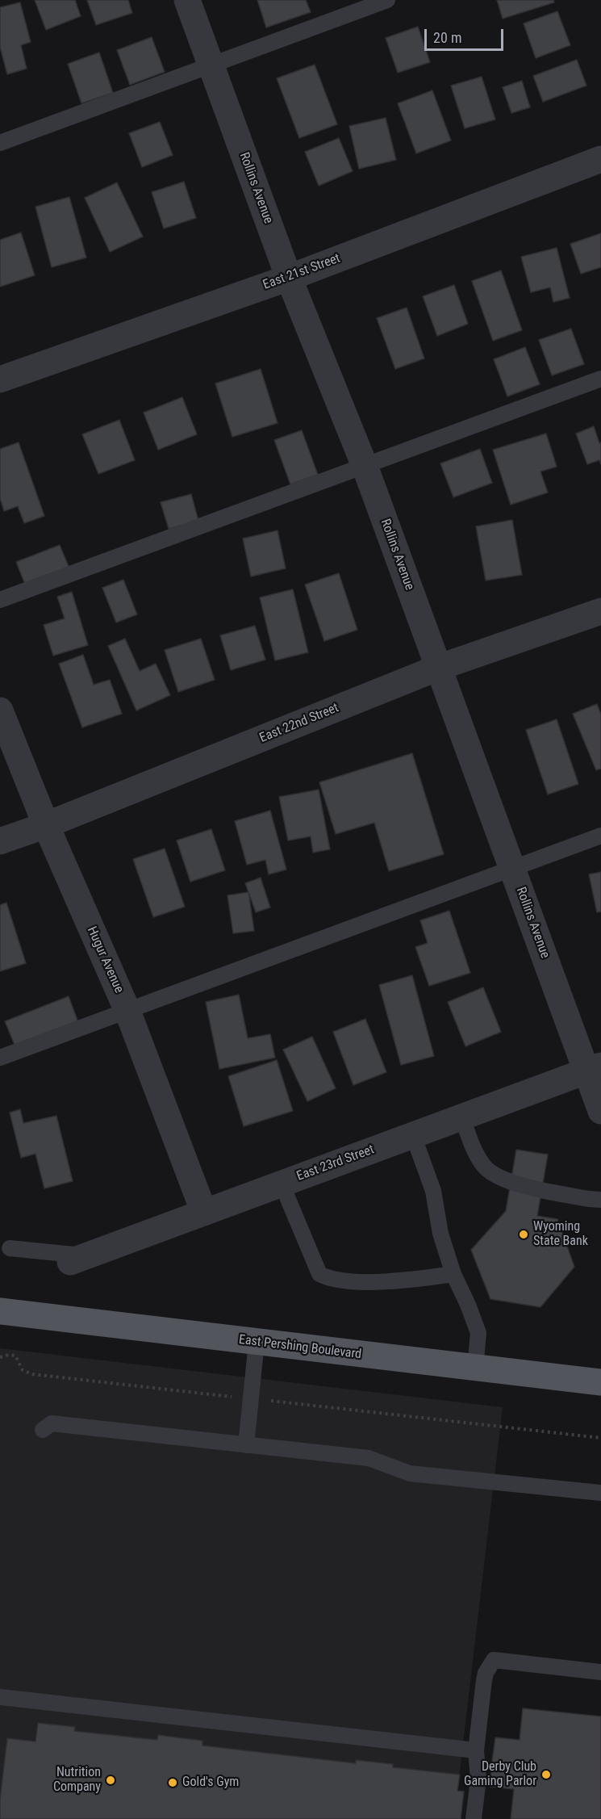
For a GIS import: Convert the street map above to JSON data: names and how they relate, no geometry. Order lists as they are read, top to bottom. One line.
{"streets":{"main road":["East Pershing Boulevard"],"street":["Rollins Avenue","East 21st Street","East 22nd Street","Hugur Avenue","East 23rd Street"]},"crossings":[["Rollins Avenue","East 21st Street"],["Rollins Avenue","East 22nd Street"],["Rollins Avenue","East 23rd Street"],["East 22nd Street","Hugur Avenue"],["Hugur Avenue","East 23rd Street"]],"places":["Wyoming State Bank","Derby Club Gaming Parlor","Nutrition Company","Gold's Gym"],"scale_bar":"20 m"}
